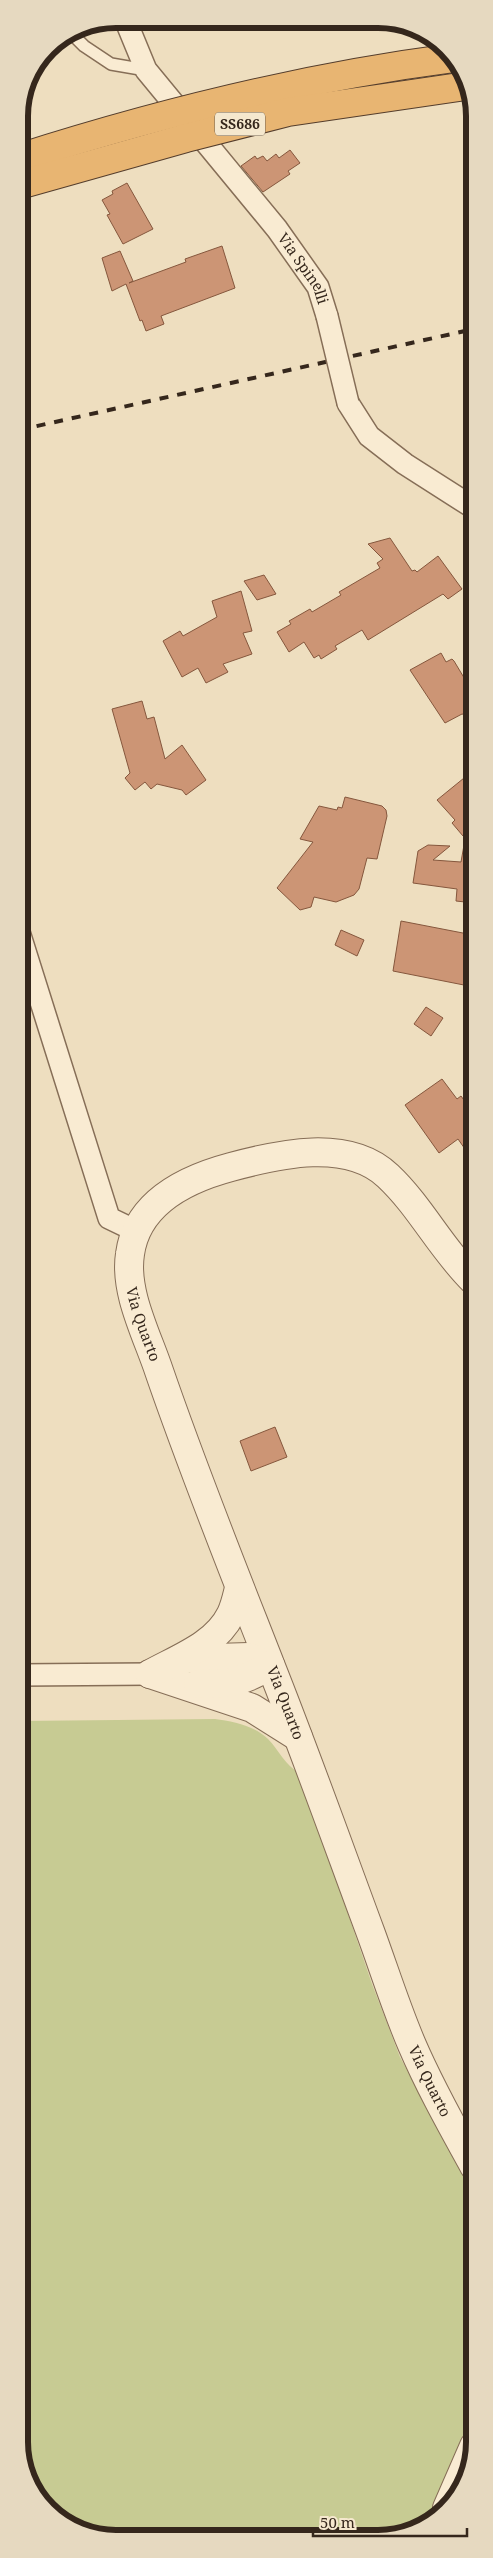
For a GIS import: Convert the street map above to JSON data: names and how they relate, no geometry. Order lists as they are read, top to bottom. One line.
{"streets":{"highway":["SS686"],"street":["Via Spinelli","Via Quarto"]},"scale_bar":"50 m"}
